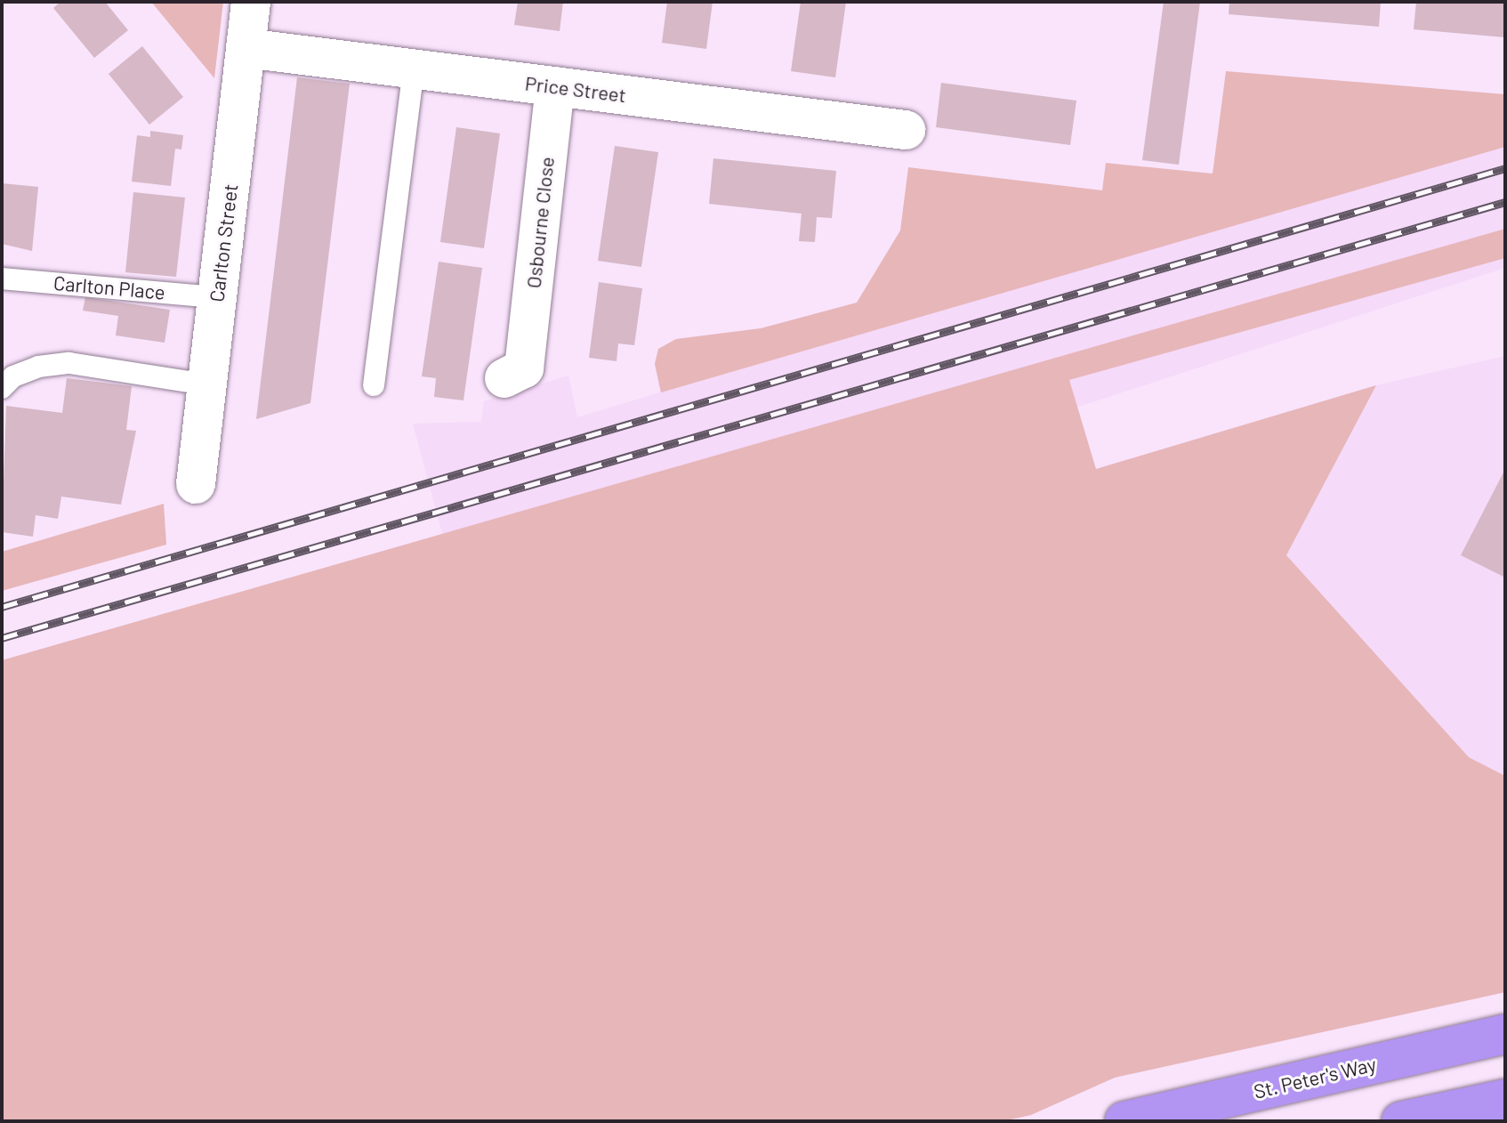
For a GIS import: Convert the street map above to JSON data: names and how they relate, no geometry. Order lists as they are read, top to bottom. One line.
{"streets":{"highway":["St. Peter's Way"],"street":["Price Street","Osbourne Close","Carlton Street"],"lane":["Carlton Place"]},"crossings":[["Price Street","Osbourne Close"],["Price Street","Carlton Street"],["Carlton Street","Carlton Place"]]}
